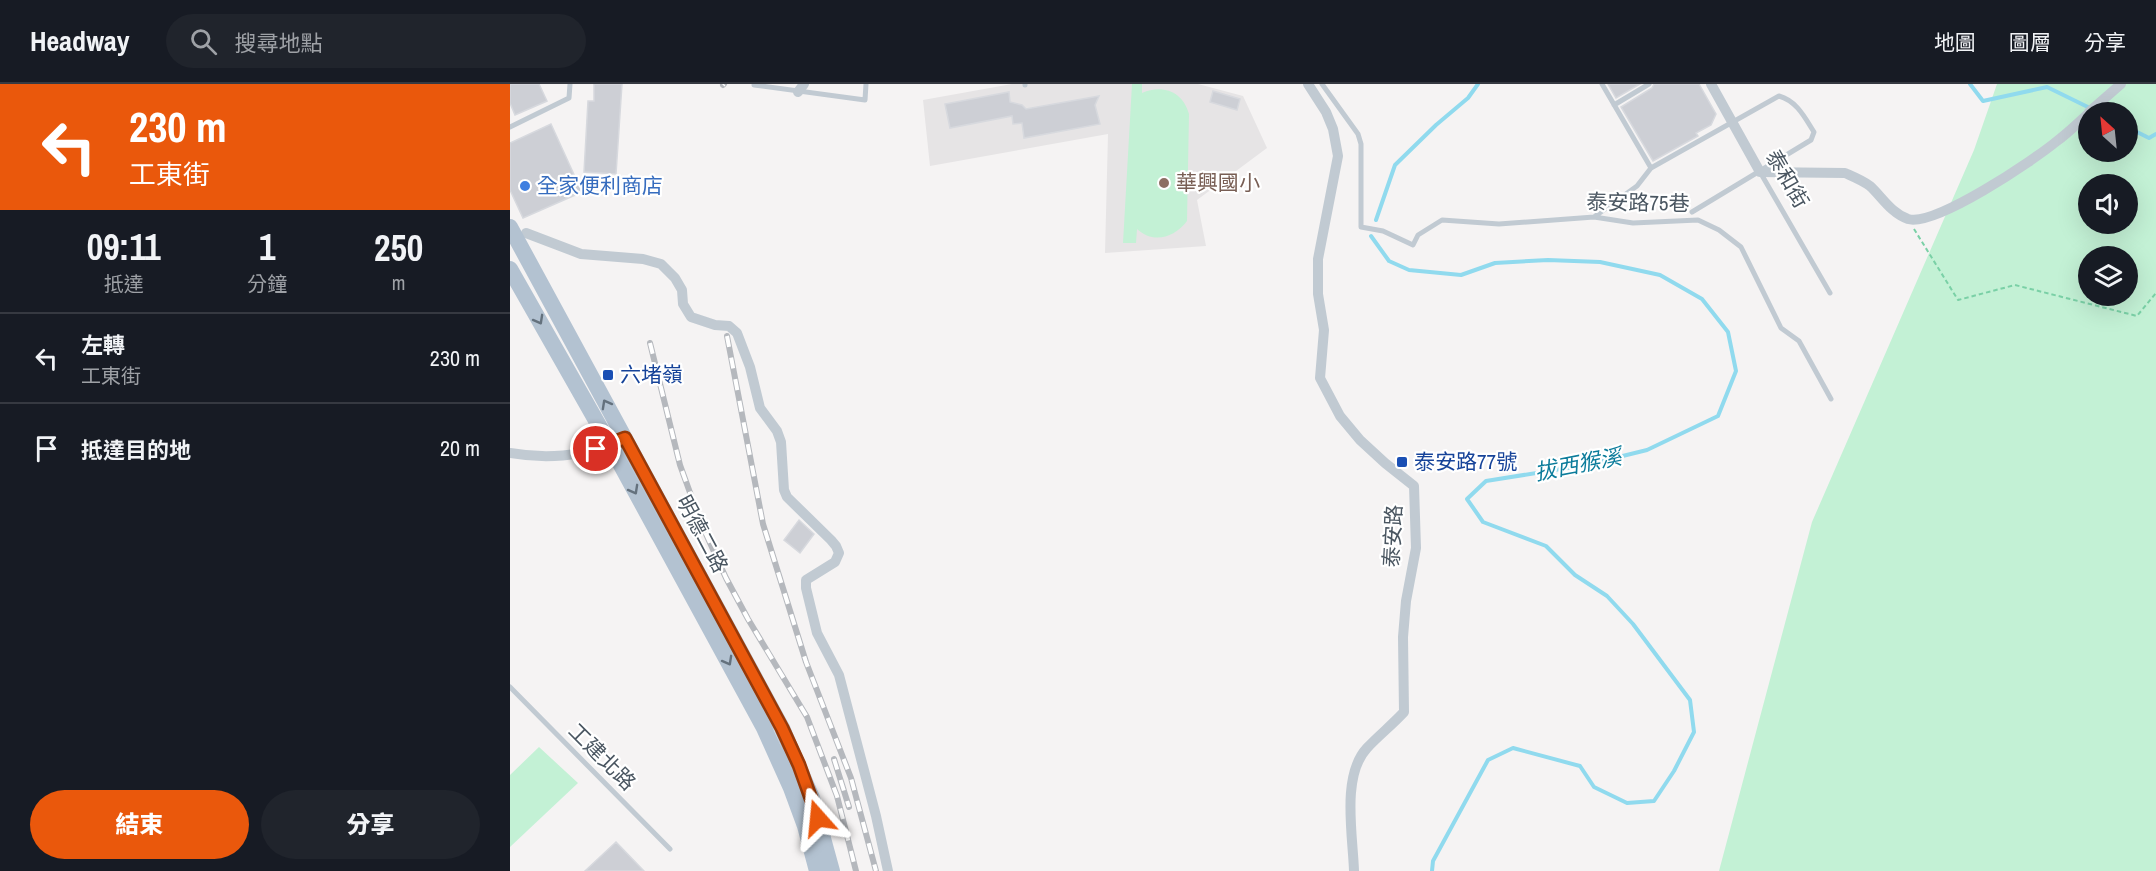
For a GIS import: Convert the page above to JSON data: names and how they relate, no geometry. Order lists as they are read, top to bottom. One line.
{"streets":{"main road":["明德二路"],"street":["泰和街","泰安路"],"lane":["泰安路75巷","工建北路"]},"water":["拔西猴溪"],"places":{"other":["華興國小","全家便利商店"],"transit":["六堵嶺","泰安路77號"]},"north":"top left","page":{"header":"Headway","search":"搜尋地點","nav":["地圖","圖層","分享"],"turn":["230 m","工東街"],"eta":["09:11","抵達","1","分鐘","250","m"],"list":[{"name":"左轉","note":"工東街","value":"230 m"},{"name":"抵達目的地","value":"20 m"}],"buttons":["結束","分享"]}}
